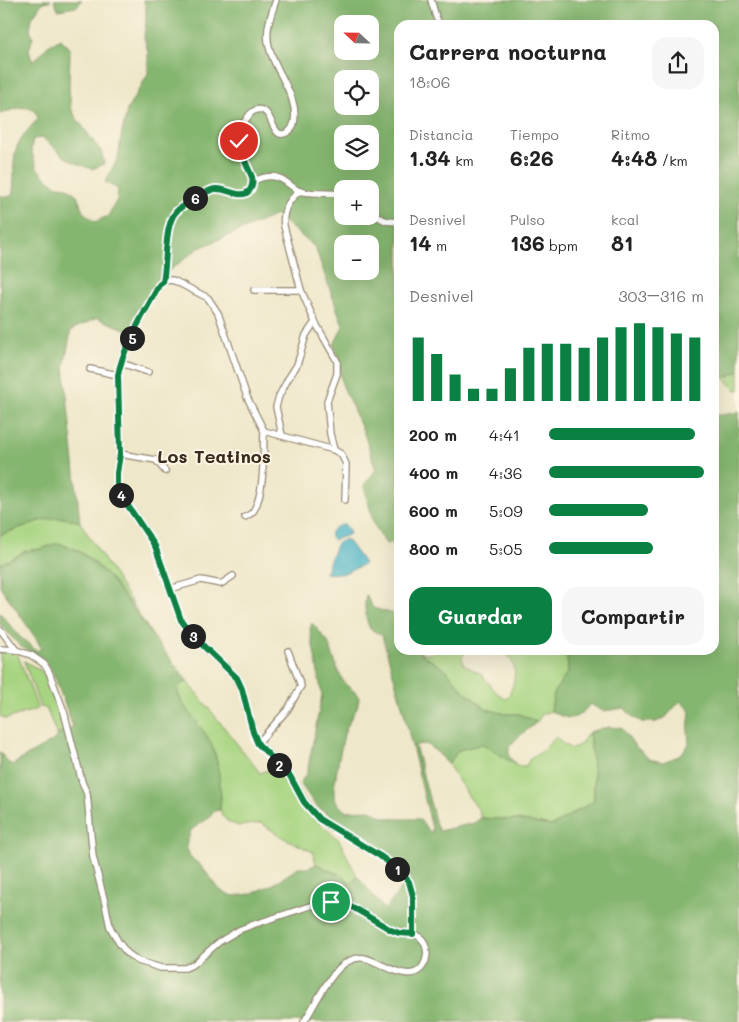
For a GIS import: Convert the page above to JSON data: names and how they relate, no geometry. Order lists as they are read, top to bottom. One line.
{"districts":["Los Teatinos"],"north":"left","page":{"map_buttons":["+","−"],"heading":["Carrera nocturna","18:06"],"stats":[["Distancia","1.34 km"],["Tiempo","6:26"],["Ritmo","4:48 /km"],["Desnivel","14 m"],["Pulso","136 bpm"],["kcal","81"]],"pins":["6","5","4","3","2","1"],"chart":["Desnivel","303–316 m"],"list":[{"name":"200 m","note":"4:41"},{"name":"400 m","note":"4:36"},{"name":"600 m","note":"5:09"},{"name":"800 m","note":"5:05"}],"buttons":["Guardar","Compartir"]}}
